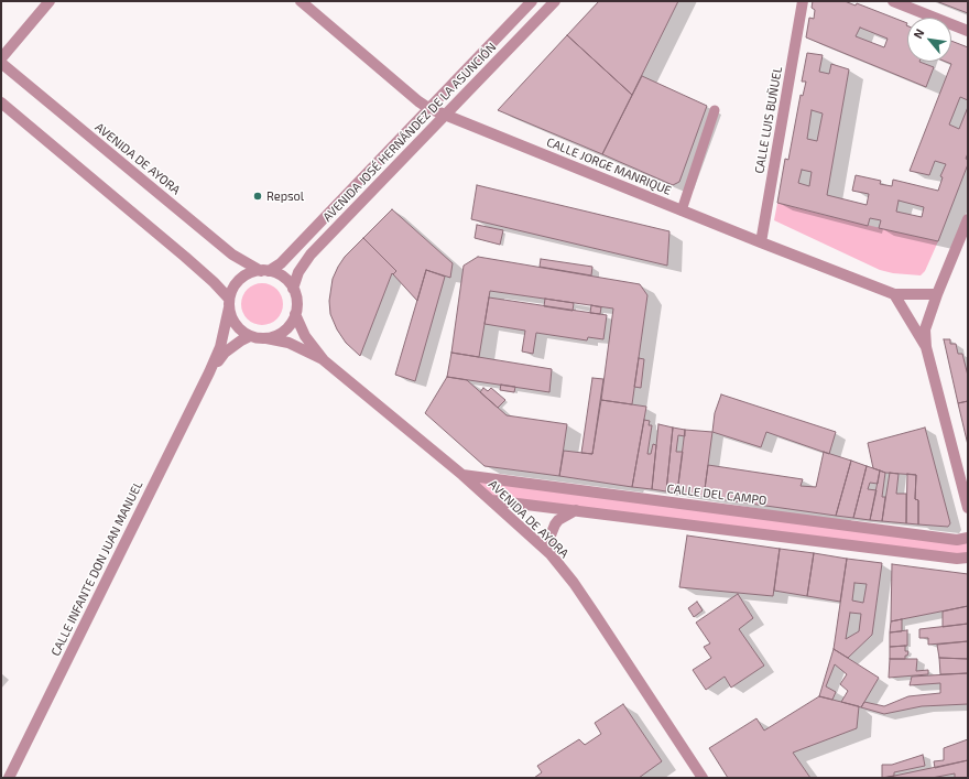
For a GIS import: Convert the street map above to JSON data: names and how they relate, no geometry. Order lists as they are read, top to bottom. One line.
{"streets":{"street":["CALLE LUIS BUÑUEL","AVENIDA JOSÉ HERNÁNDEZ DE LA ASUNCIÓN","AVENIDA DE AYORA","CALLE JORGE MANRIQUE","CALLE DEL CAMPO","CALLE INFANTE DON JUAN MANUEL"]},"crossings":[["CALLE LUIS BUÑUEL","CALLE JORGE MANRIQUE"],["AVENIDA JOSÉ HERNÁNDEZ DE LA ASUNCIÓN","AVENIDA DE AYORA"],["AVENIDA JOSÉ HERNÁNDEZ DE LA ASUNCIÓN","CALLE JORGE MANRIQUE"],["AVENIDA JOSÉ HERNÁNDEZ DE LA ASUNCIÓN","CALLE INFANTE DON JUAN MANUEL"],["AVENIDA DE AYORA","CALLE DEL CAMPO"],["AVENIDA DE AYORA","CALLE INFANTE DON JUAN MANUEL"]],"places":["Repsol"],"north":"top left"}
